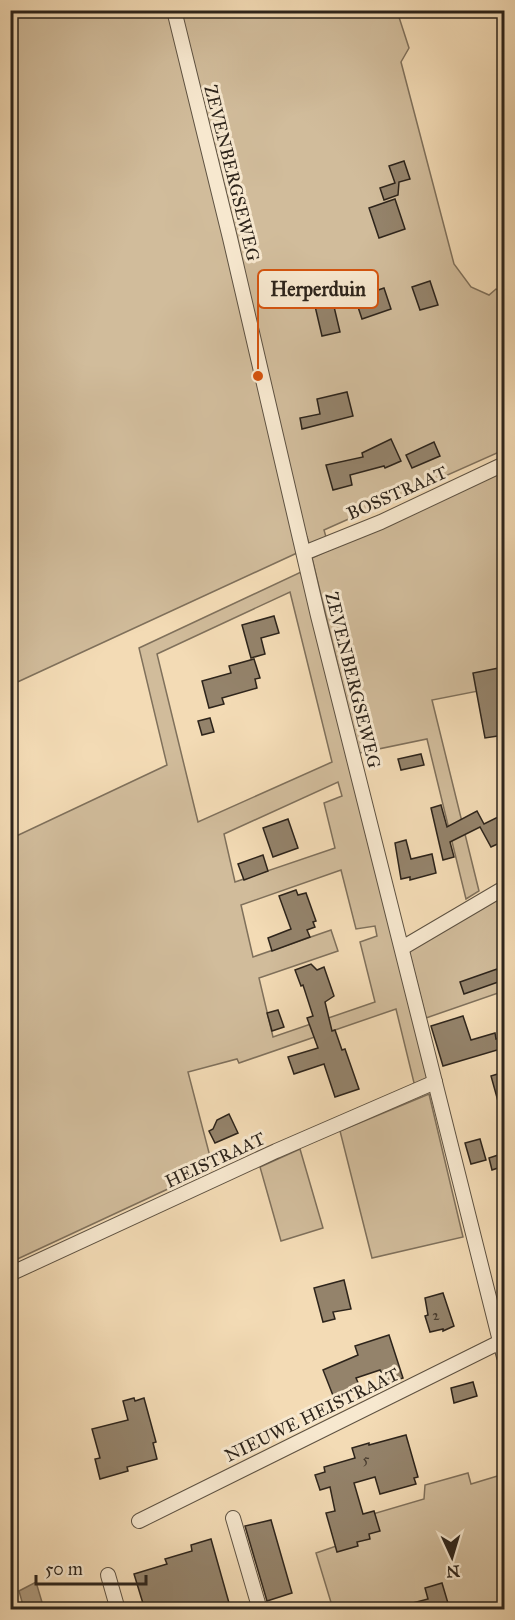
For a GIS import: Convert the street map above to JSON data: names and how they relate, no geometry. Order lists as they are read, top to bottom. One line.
{"streets":{"street":["ZEVENBERGSEWEG","BOSSTRAAT","HEISTRAAT","NIEUWE HEISTRAAT"]},"crossings":[["ZEVENBERGSEWEG","BOSSTRAAT"],["ZEVENBERGSEWEG","HEISTRAAT"],["ZEVENBERGSEWEG","NIEUWE HEISTRAAT"]],"places":["Herperduin"],"house_numbers":["2","5"],"scale_bar":"50 m","north":"bottom"}
